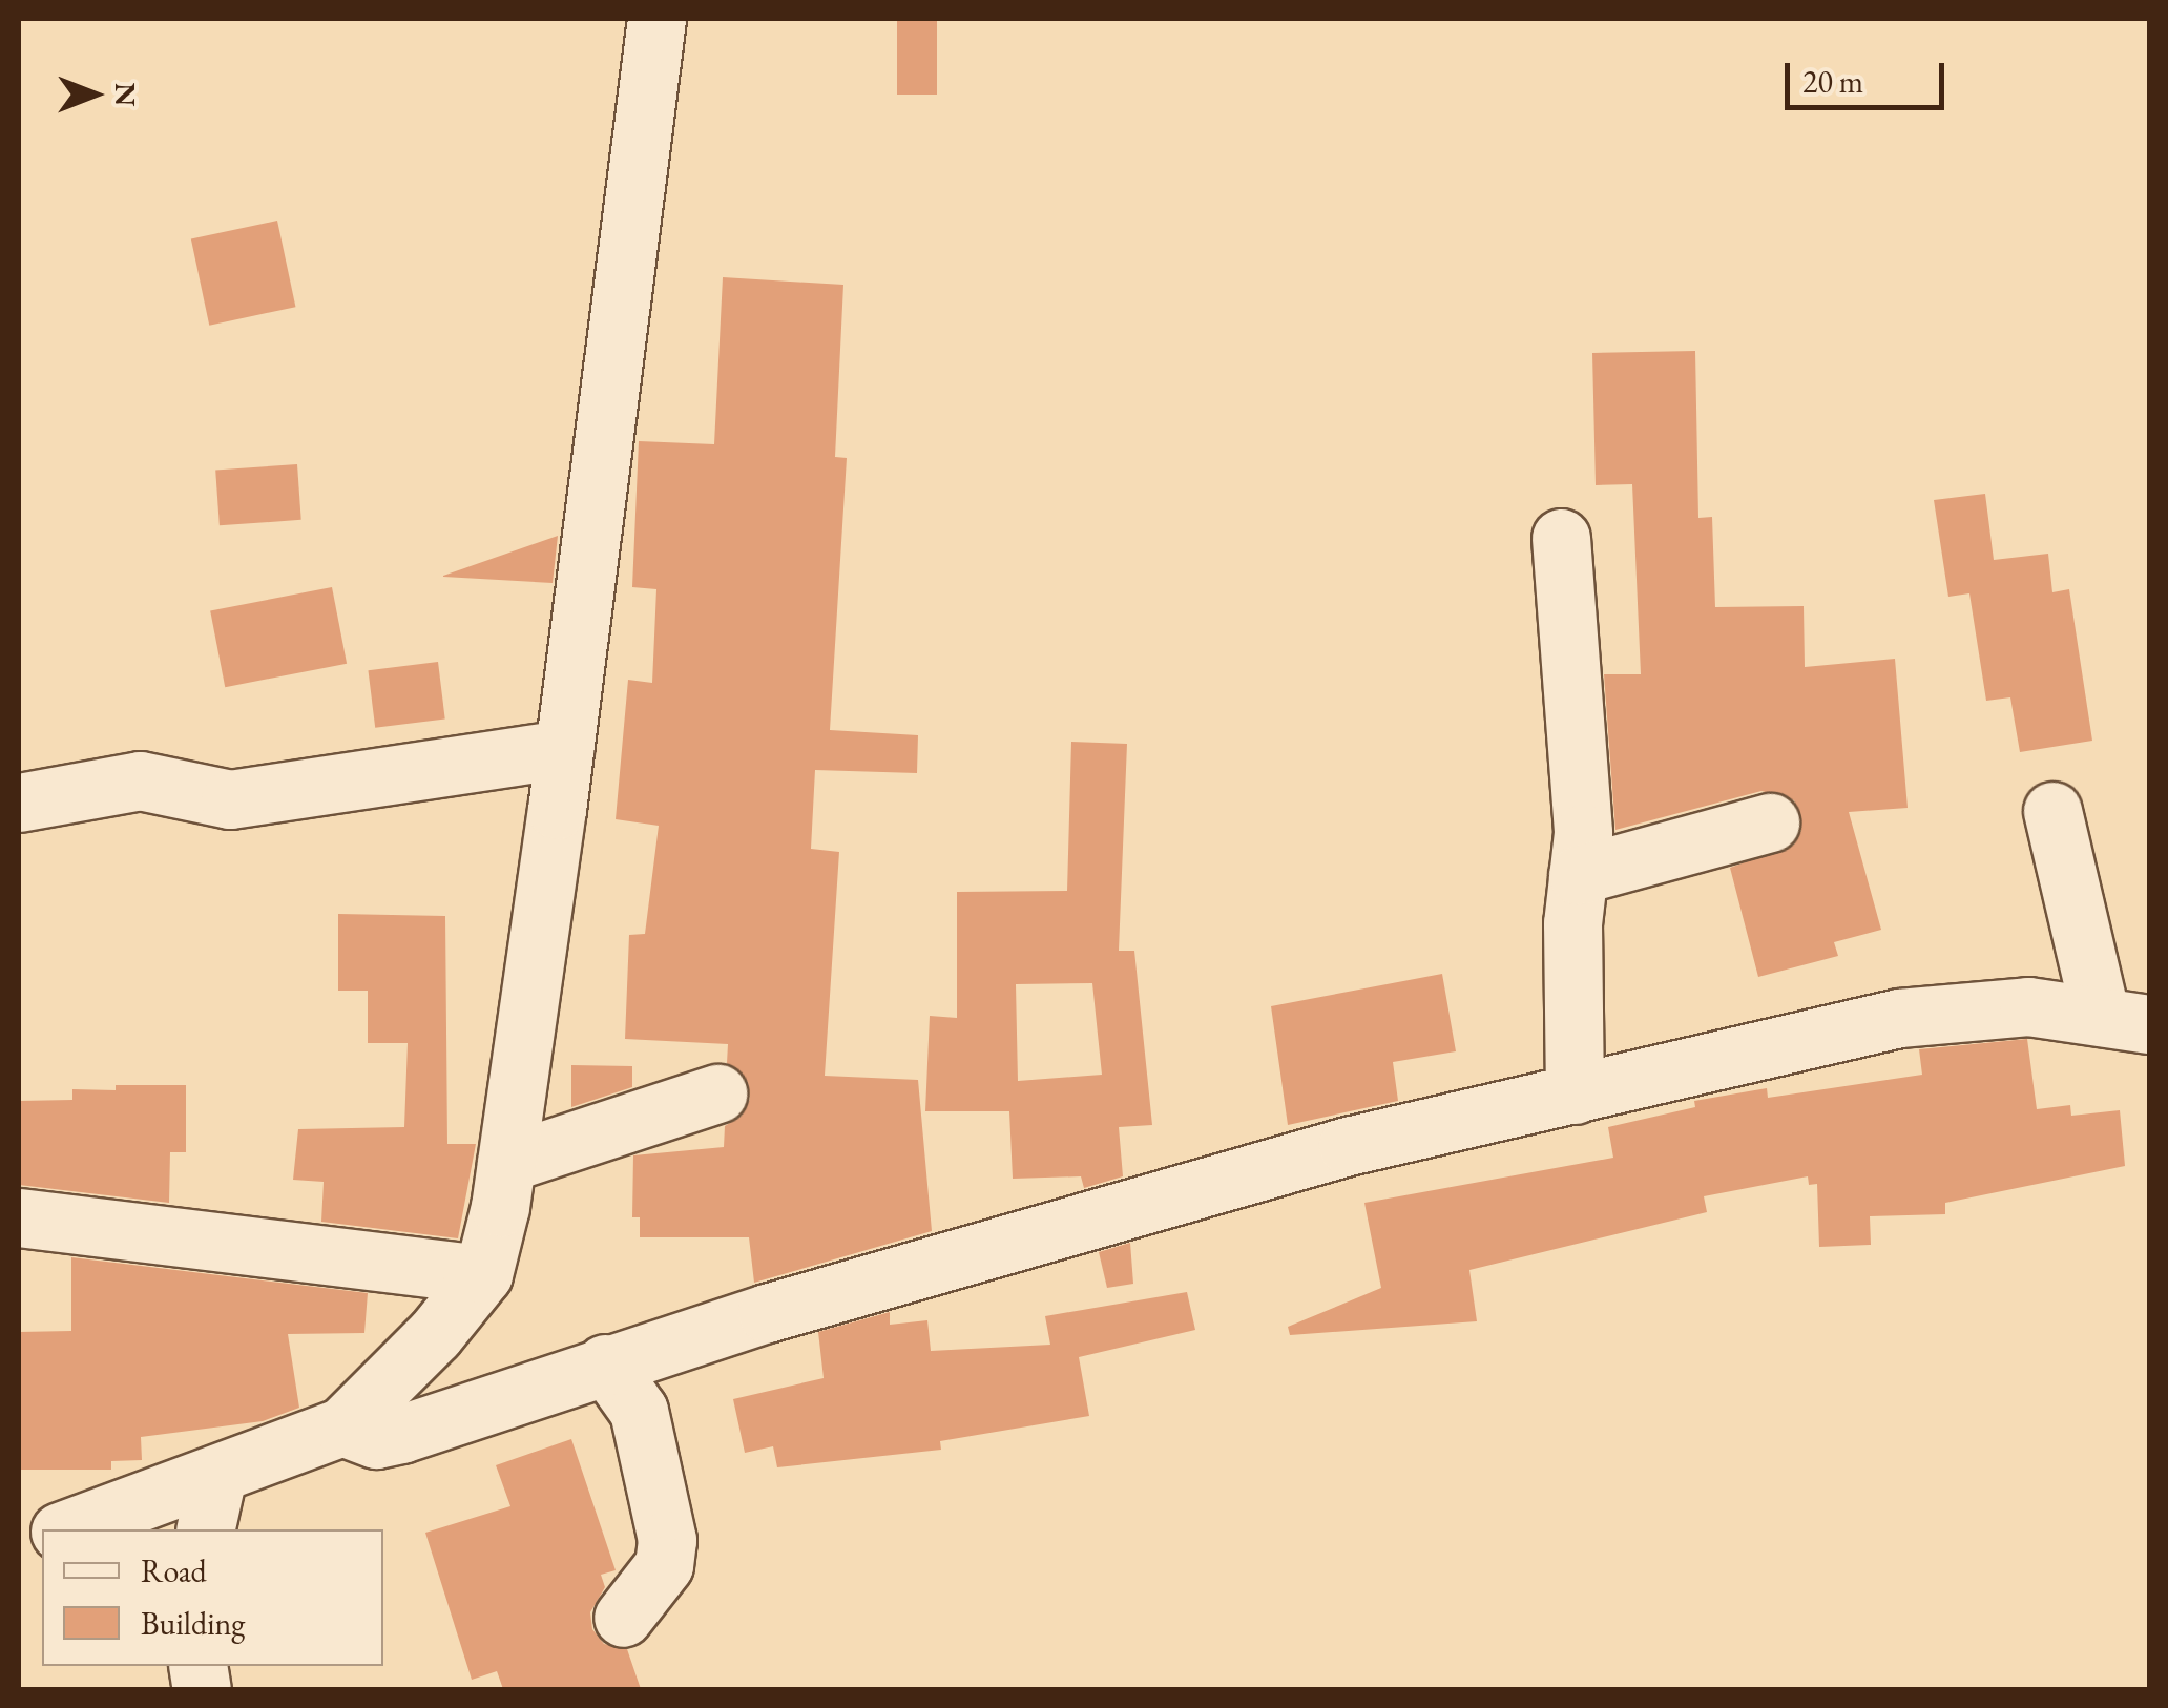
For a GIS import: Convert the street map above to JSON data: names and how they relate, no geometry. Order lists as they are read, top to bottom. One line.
{"legend":["Road","Building"],"scale_bar":"20 m","north":"right"}
